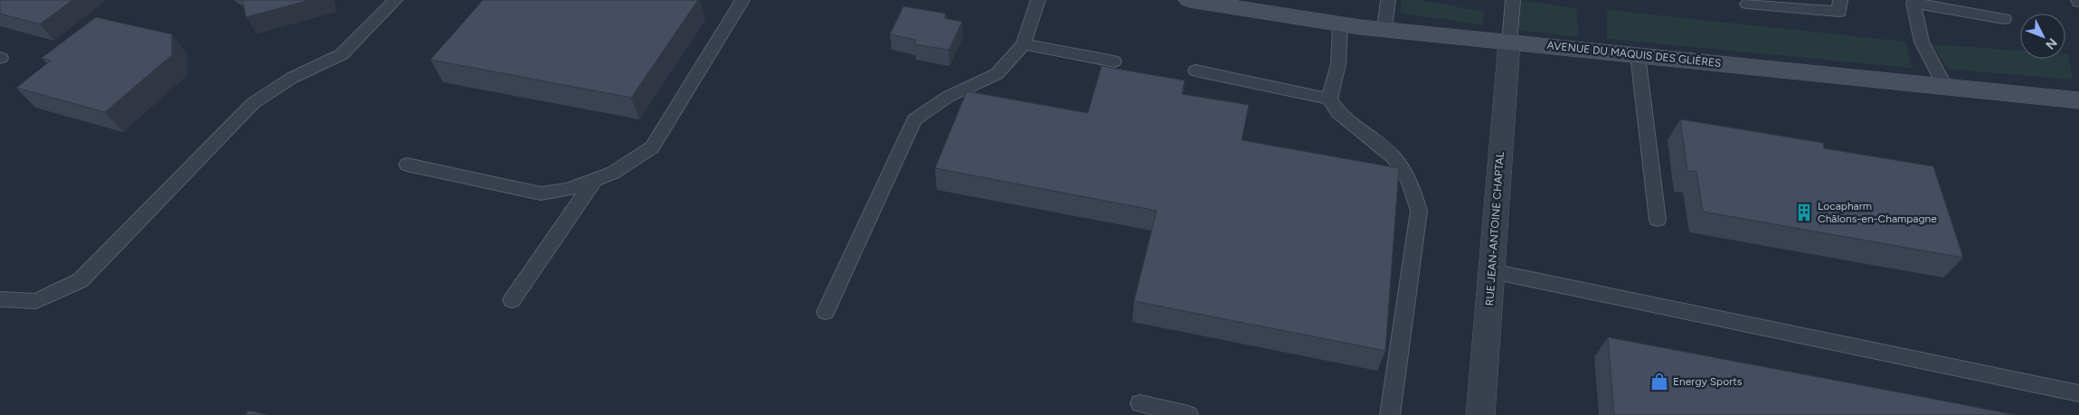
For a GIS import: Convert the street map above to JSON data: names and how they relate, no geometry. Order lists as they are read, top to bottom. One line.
{"streets":{"main road":["AVENUE DU MAQUIS DES GLIÈRES"],"street":["RUE JEAN-ANTOINE CHAPTAL"]},"crossings":[["AVENUE DU MAQUIS DES GLIÈRES","RUE JEAN-ANTOINE CHAPTAL"]],"places":{"building":["Locapharm Châlons-en-Champagne"],"shop":["Energy Sports"]},"north":"bottom right"}
